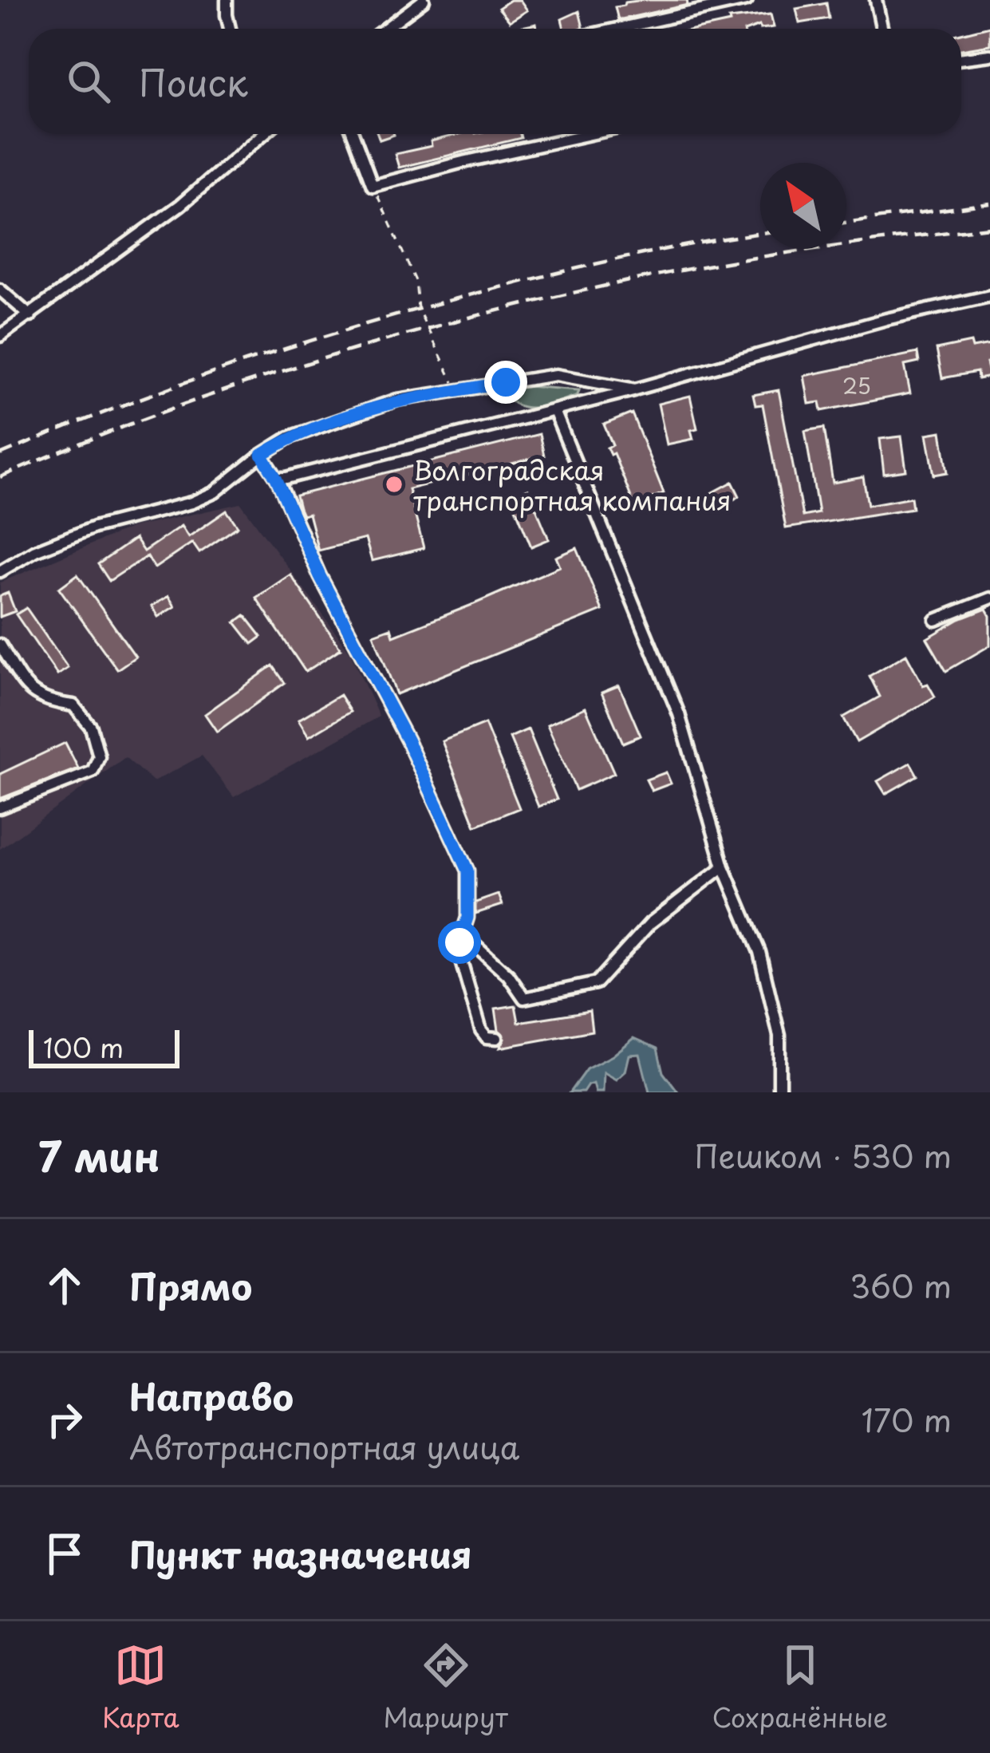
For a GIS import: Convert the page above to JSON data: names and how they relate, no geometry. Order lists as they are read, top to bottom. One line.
{"places":["Волгоградская транспортная компания"],"house_numbers":["25"],"scale_bar":"100 m","north":"top left","page":{"search":"Поиск","scale":"100 m","heading":["7 мин","Пешком · 530 m"],"list":[["Прямо","360 m"],["Направо","Автотранспортная улица","170 m"],"Пункт назначения"],"nav":["Карта","Маршрут","Сохранённые"]}}
